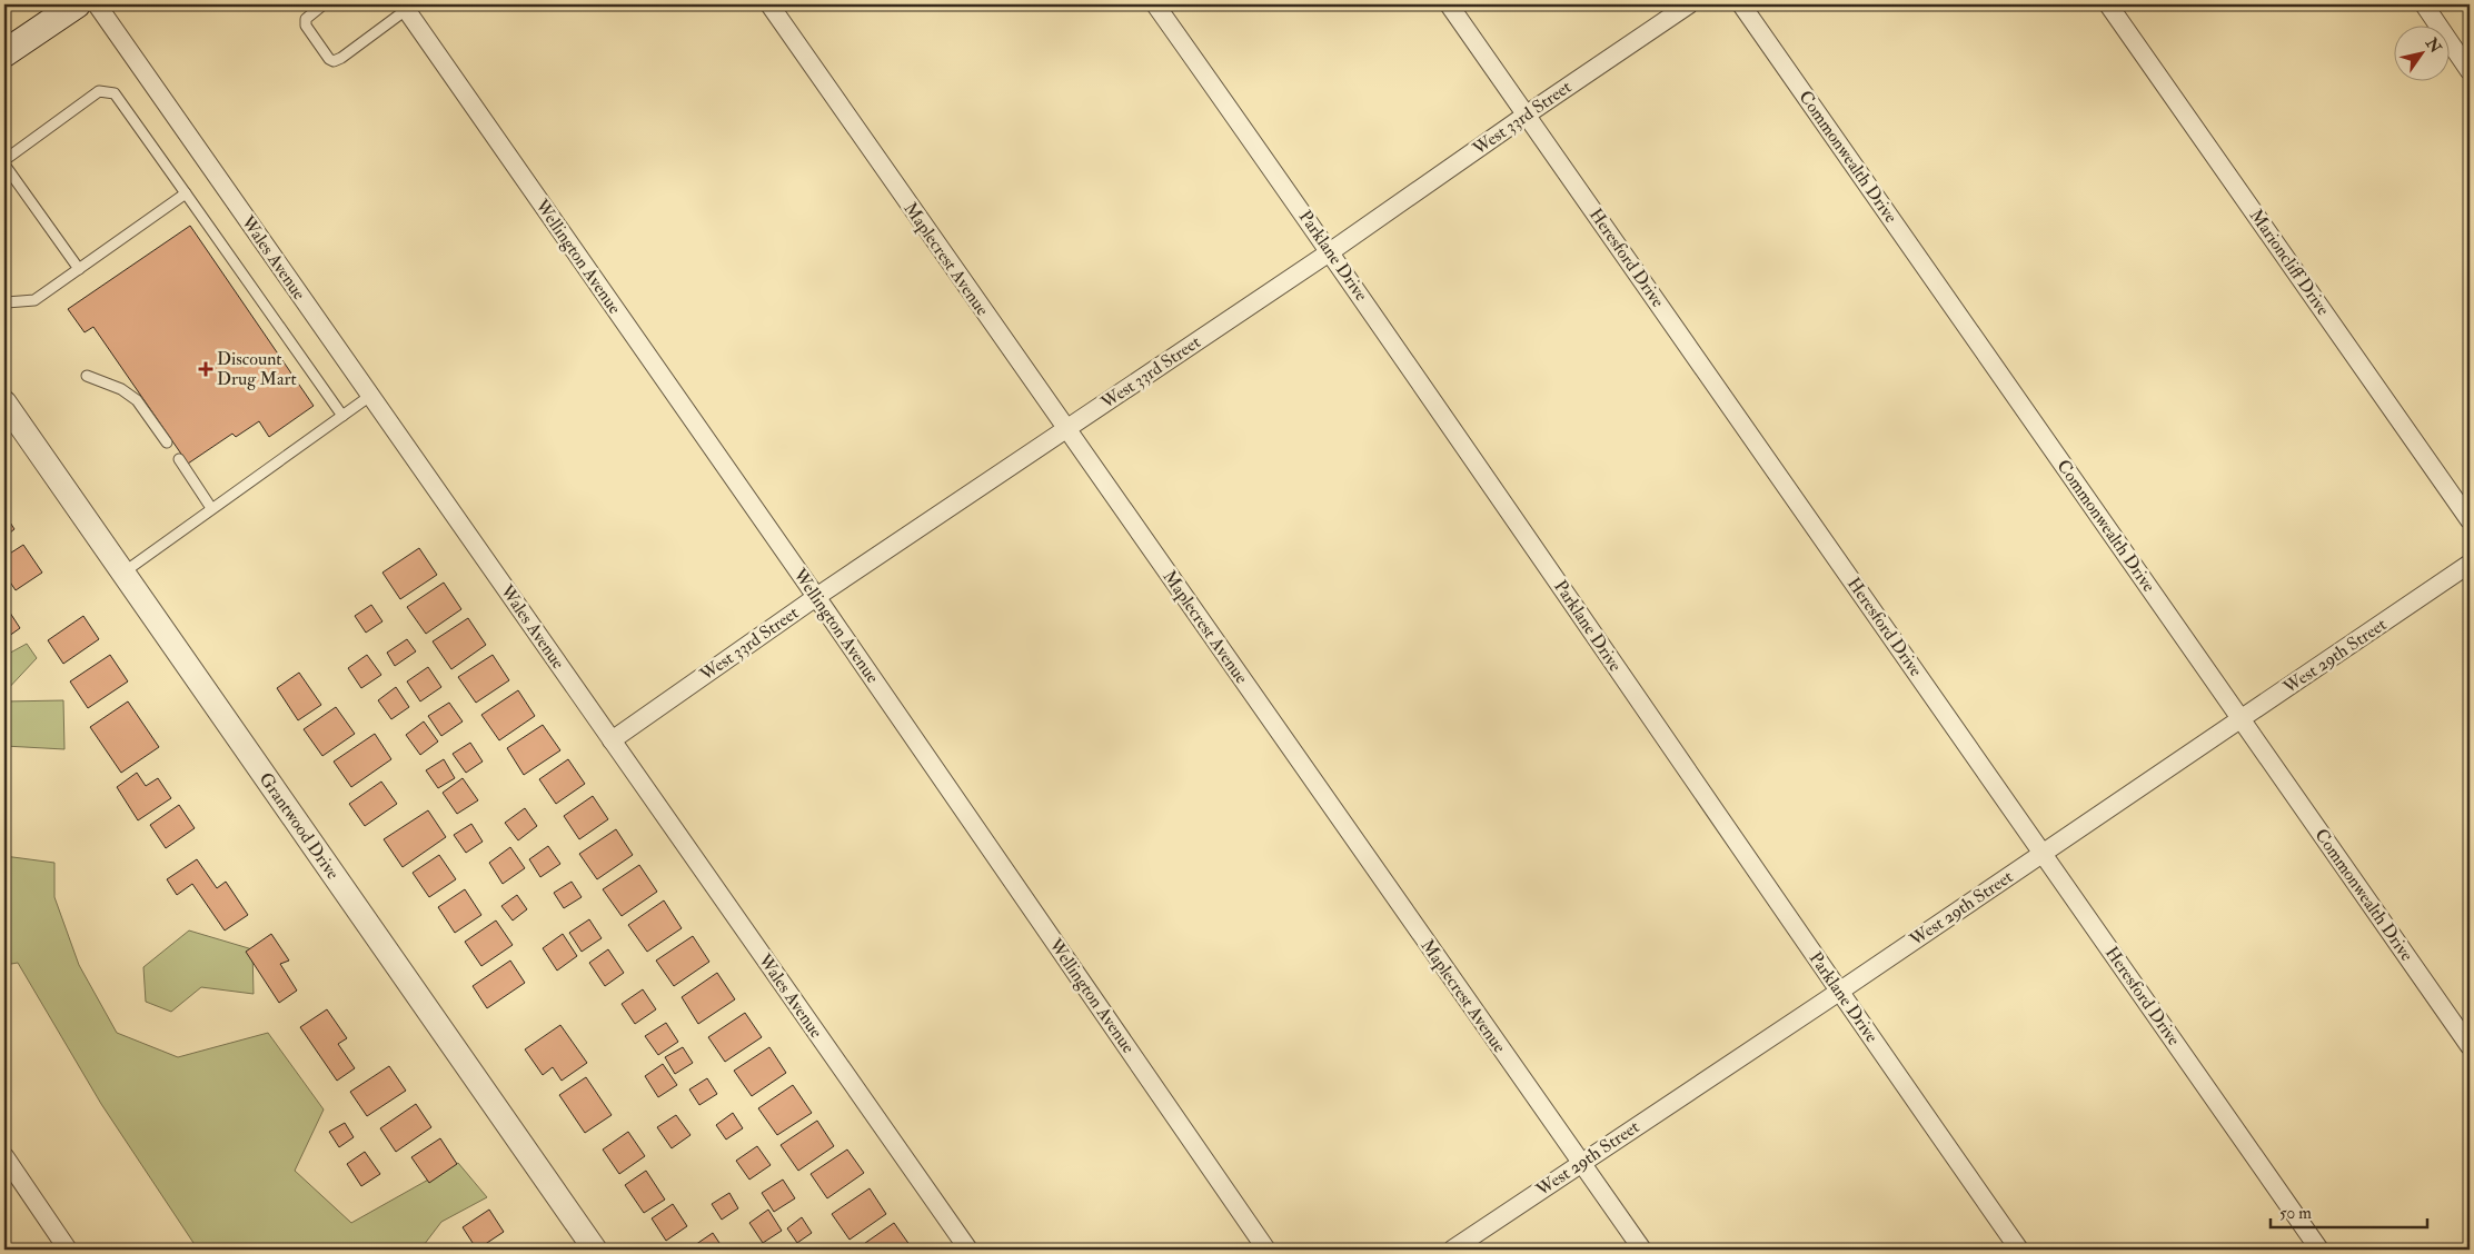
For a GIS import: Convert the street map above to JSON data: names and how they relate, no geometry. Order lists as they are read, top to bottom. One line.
{"streets":{"street":["West 33rd Street","Commonwealth Drive","Parklane Drive","Wellington Avenue","Wales Avenue","Heresford Drive","Maplecrest Avenue","Marioncliff Drive","West 29th Street","Grantwood Drive"]},"crossings":[["West 33rd Street","Parklane Drive"],["West 33rd Street","Wellington Avenue"],["West 33rd Street","Wales Avenue"],["West 33rd Street","Heresford Drive"],["West 33rd Street","Maplecrest Avenue"],["Commonwealth Drive","West 29th Street"],["Parklane Drive","West 29th Street"],["Heresford Drive","West 29th Street"],["Maplecrest Avenue","West 29th Street"]],"places":{"health":["Discount Drug Mart"]},"scale_bar":"50 m","north":"top right"}
